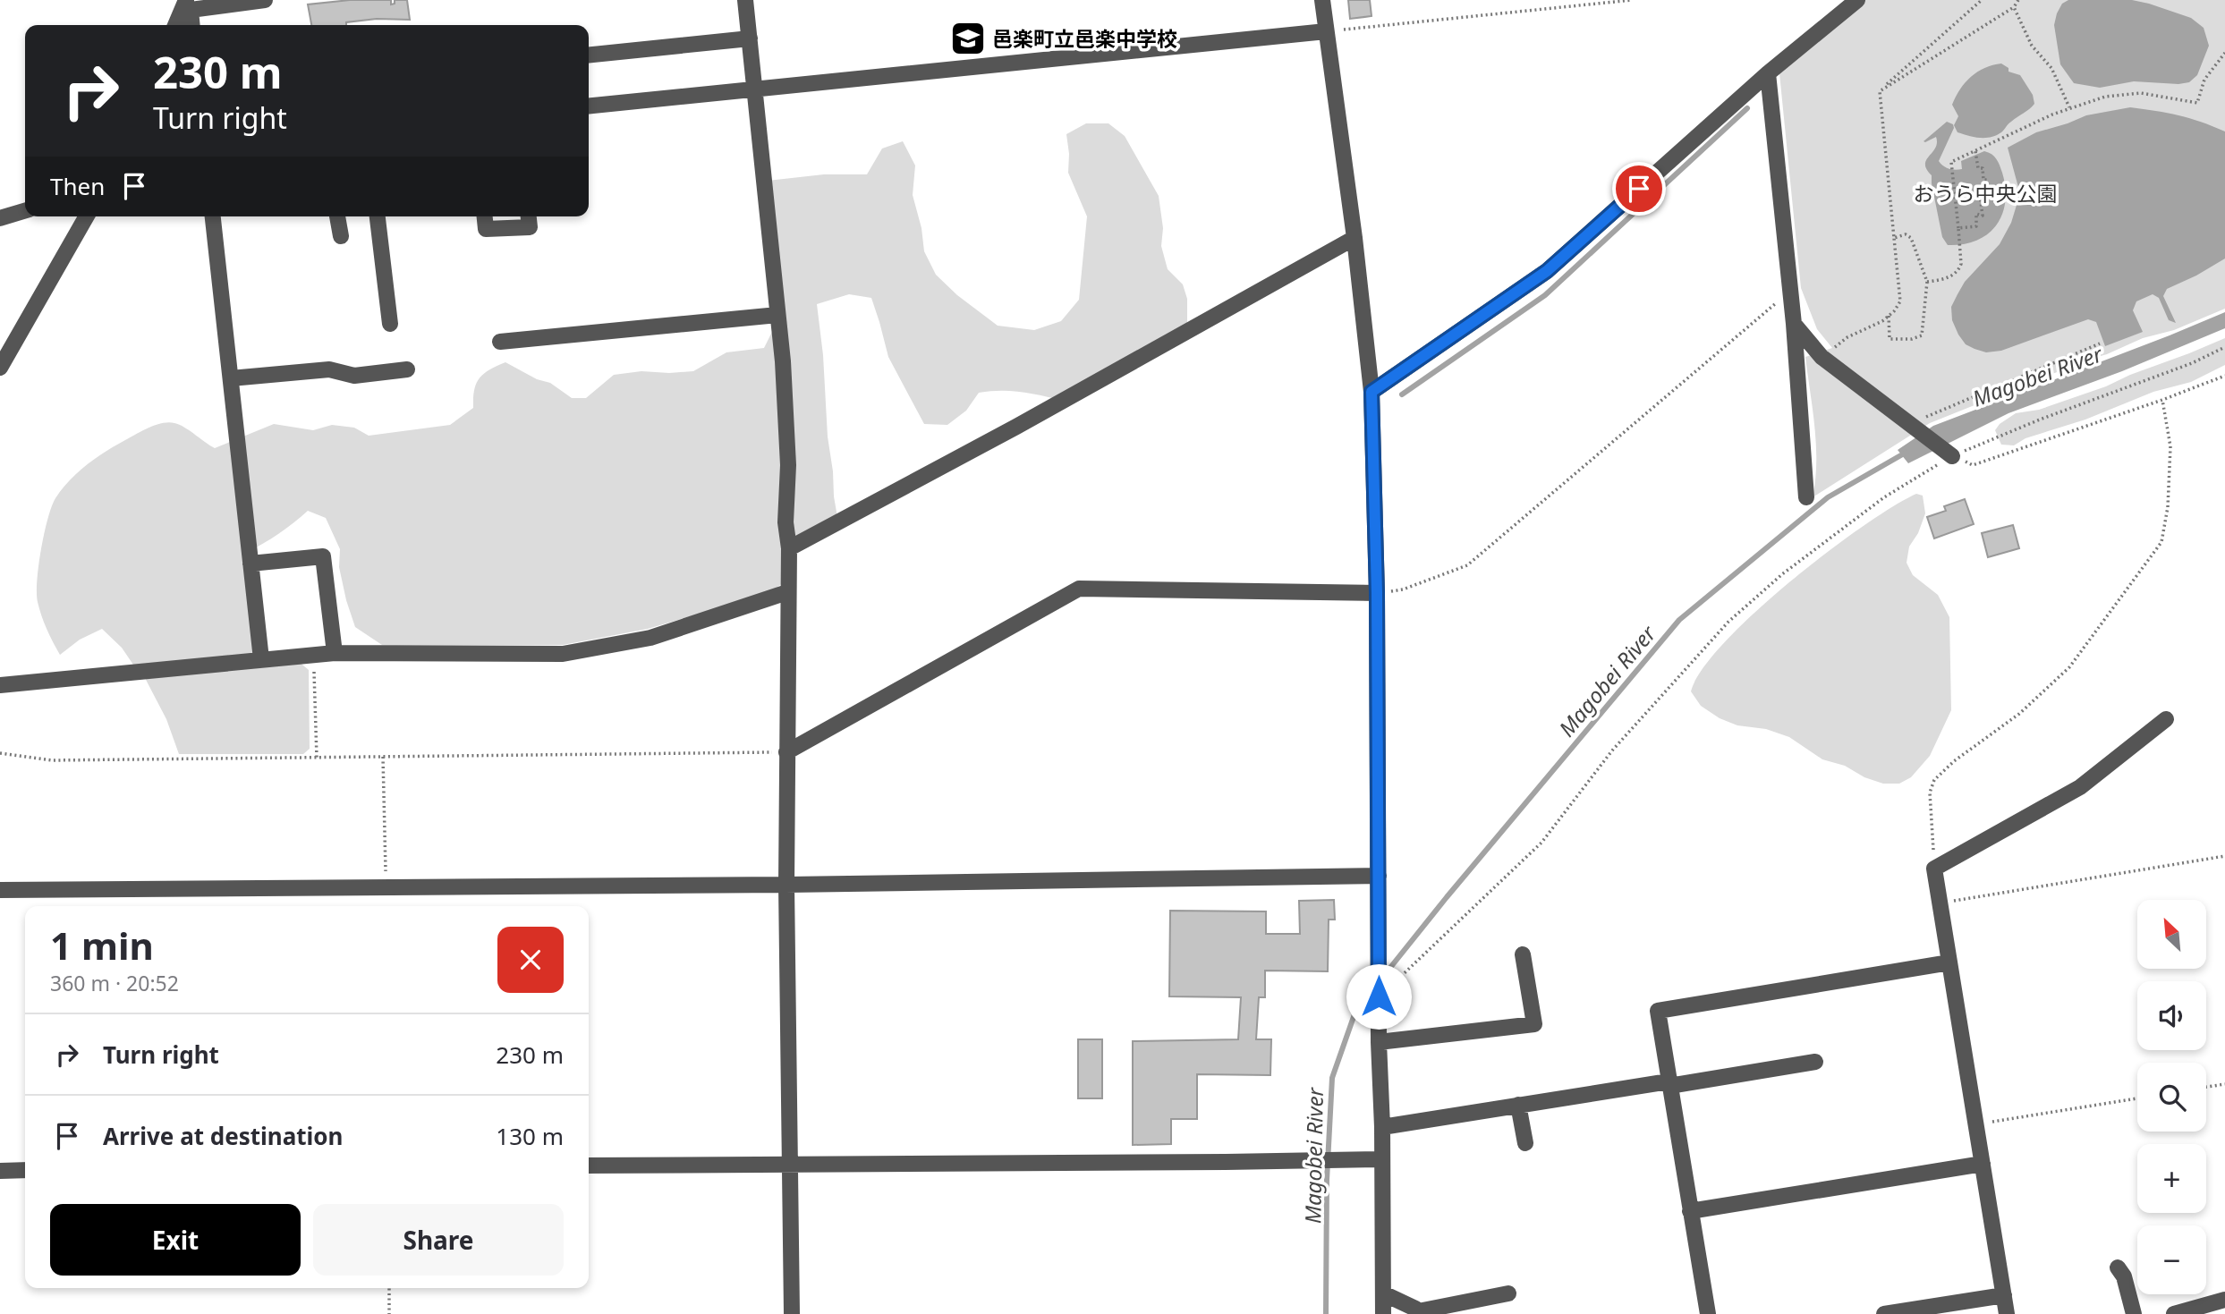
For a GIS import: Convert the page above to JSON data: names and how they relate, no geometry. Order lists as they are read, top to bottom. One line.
{"water":["Magobei River"],"parks":["おうら中央公園"],"places":{"school or university":["邑楽町立邑楽中学校"]},"north":"top left","page":{"turn":["230 m","Turn right"],"then":"Then","map_buttons":["+","−"],"heading":["1 min","360 m · 20:52"],"list":[{"name":"Turn right","value":"230 m"},{"name":"Arrive at destination","value":"130 m"}],"buttons":["Exit","Share"]}}
